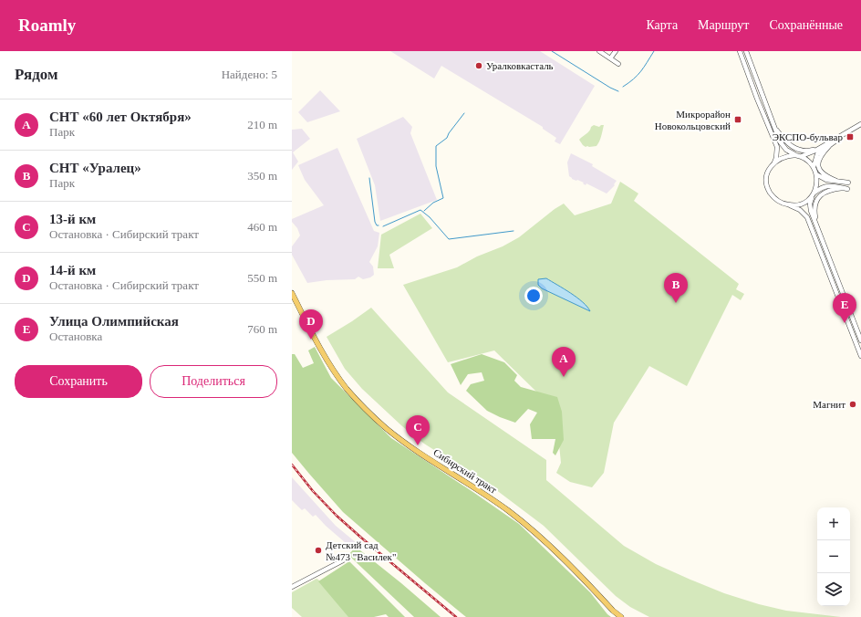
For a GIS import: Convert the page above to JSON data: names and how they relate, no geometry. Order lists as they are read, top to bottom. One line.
{"streets":{"main road":["Сибирский тракт"]},"places":{"other":["Уралковкасталь","Магнит","Детский сад №473 \"Василек\""],"transit":["Микрорайон Новокольцовский","ЭКСПО-бульвар"]},"page":{"header":"Roamly","nav":["Карта","Маршрут","Сохранённые"],"heading":["Рядом","Найдено: 5"],"list":[{"mark":"A","name":"СНТ «60 лет Октября»","note":"Парк","value":"210 m"},{"mark":"B","name":"СНТ «Уралец»","note":"Парк","value":"350 m"},{"mark":"C","name":"13-й км","note":"Остановка · Сибирский тракт","value":"460 m"},{"mark":"D","name":"14-й км","note":"Остановка · Сибирский тракт","value":"550 m"},{"mark":"E","name":"Улица Олимпийская","note":"Остановка","value":"760 m"}],"pins":["B","E","D","A","C"],"buttons":["Сохранить","Поделиться"],"map_buttons":["+","−"]}}
